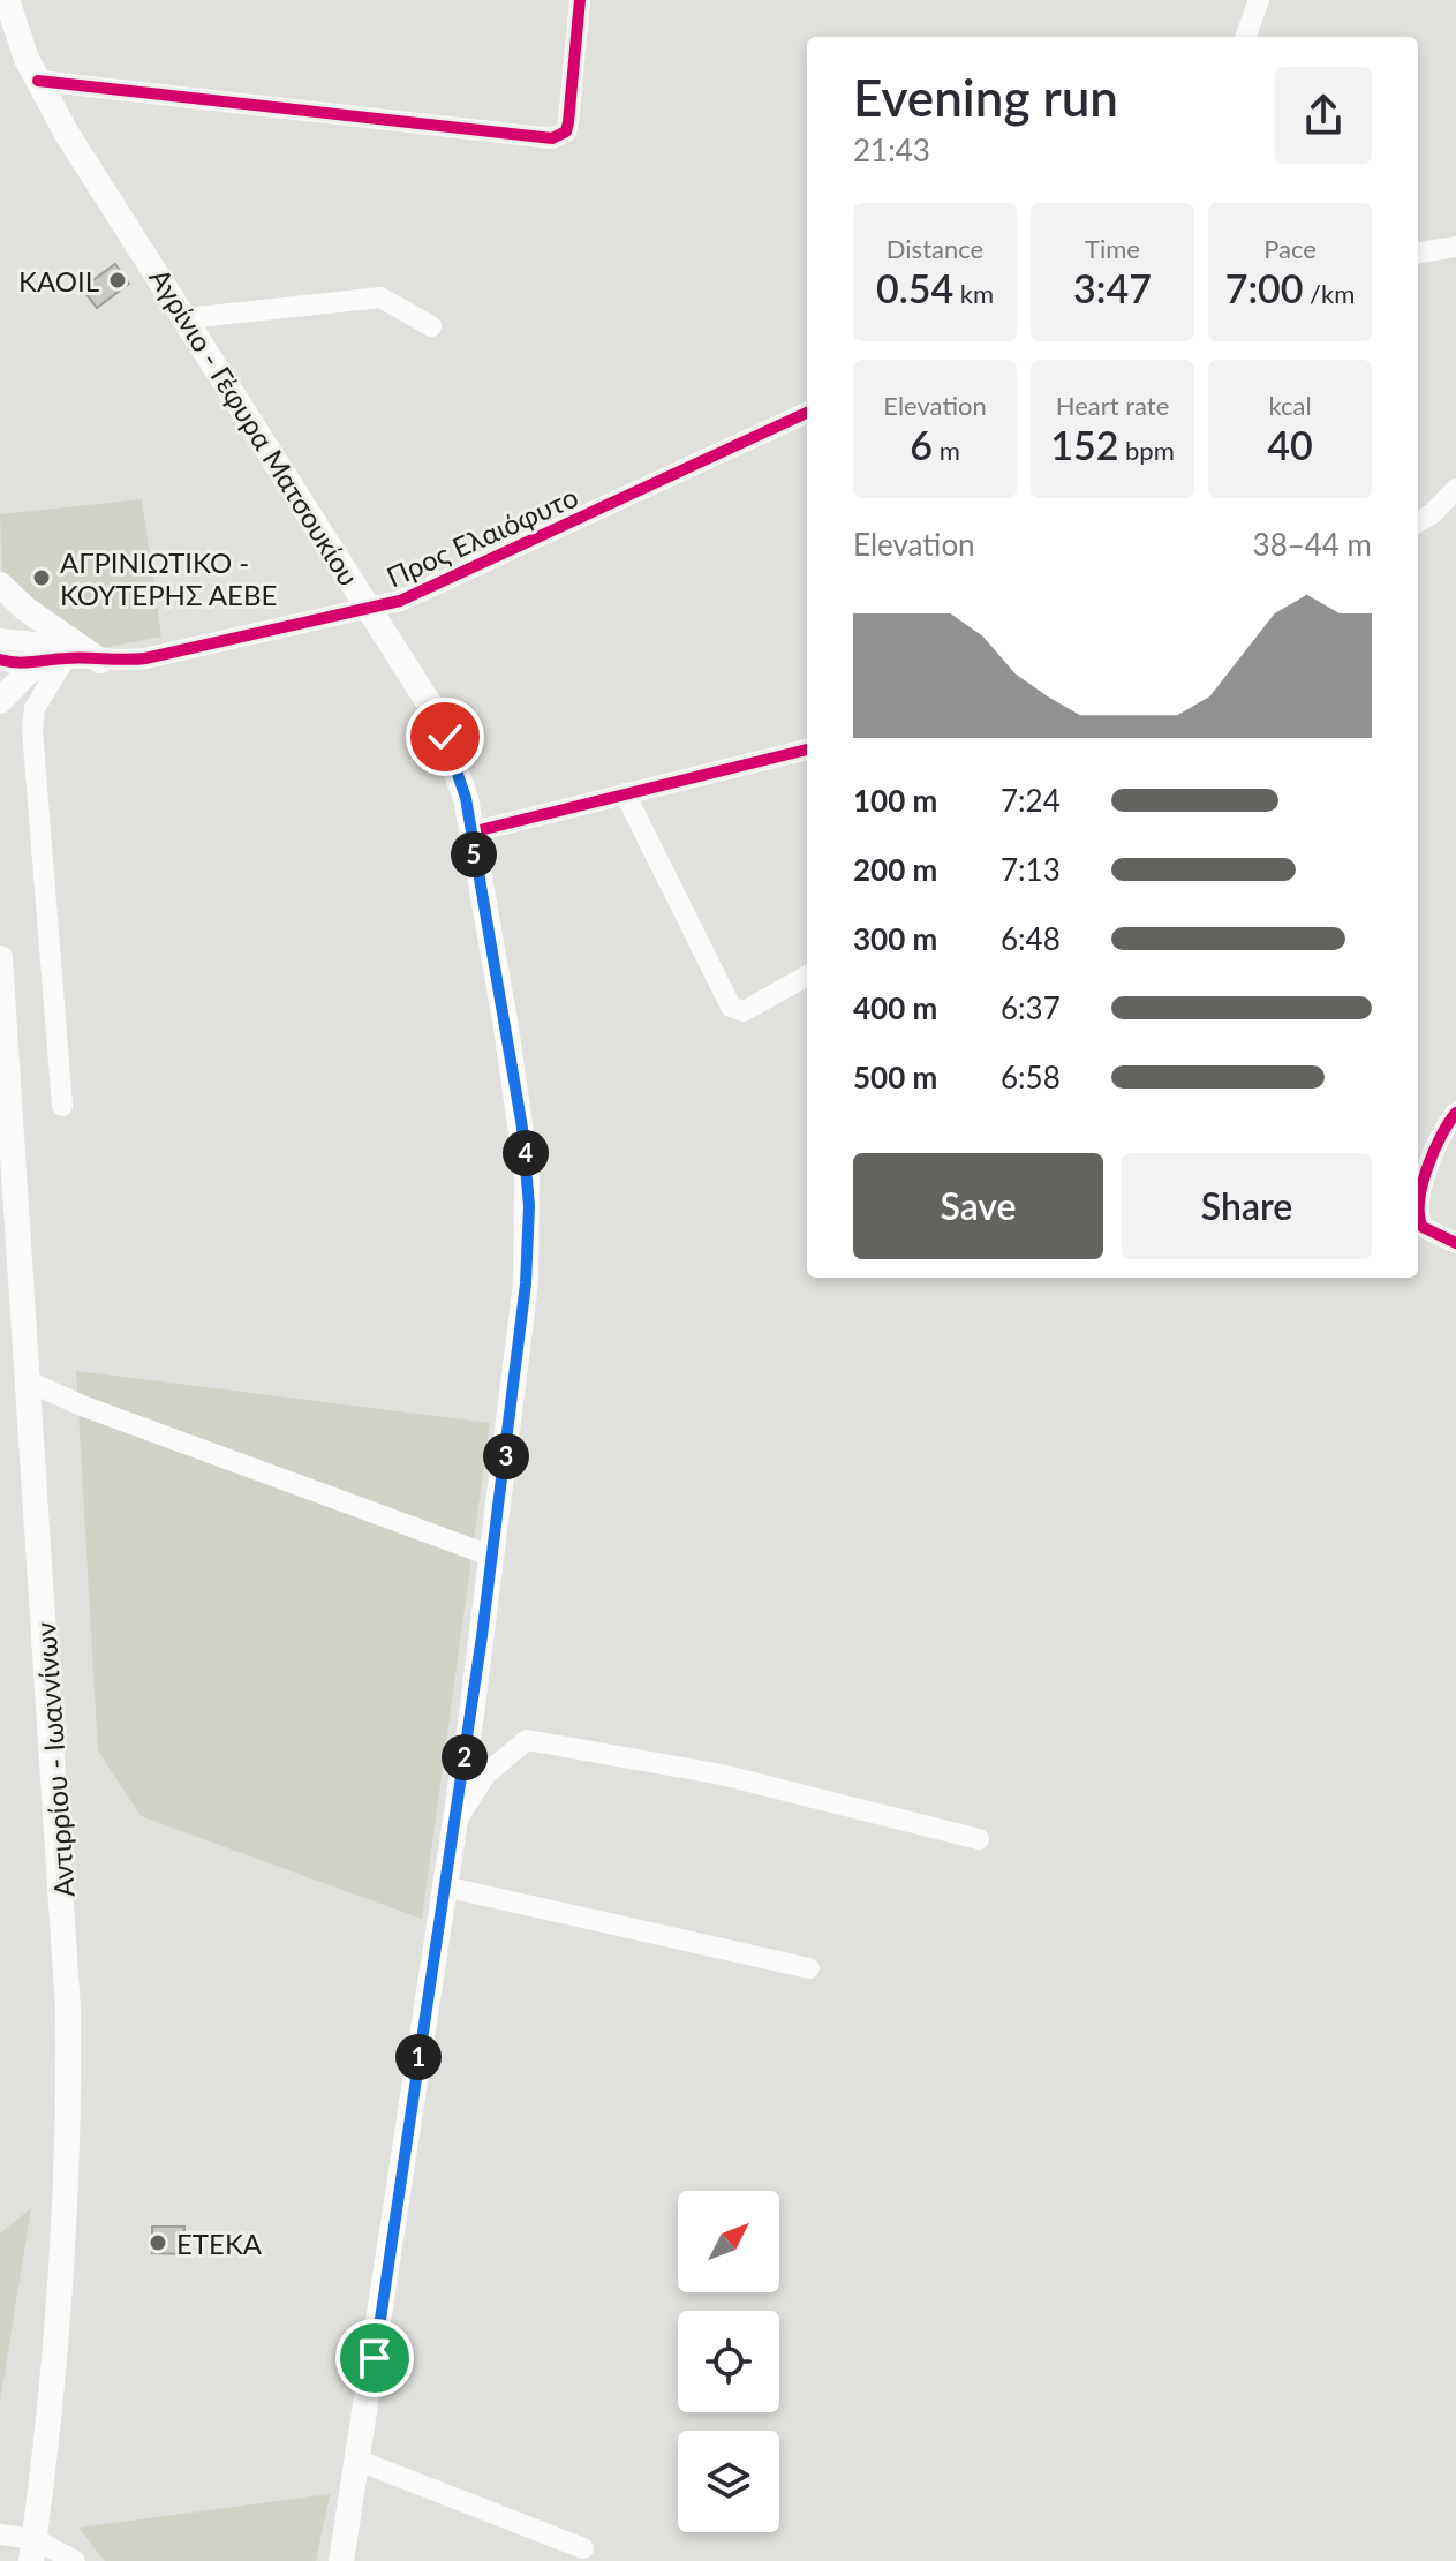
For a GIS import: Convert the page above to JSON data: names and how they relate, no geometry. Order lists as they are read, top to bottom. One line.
{"streets":{"main road":["Αγρίνιο - Γέφυρα Ματσουκίου","Αντιρρίου - Ιωαννίνων"],"street":["Προς Ελαιόφυτο"]},"crossings":[["Αγρίνιο - Γέφυρα Ματσουκίου","Προς Ελαιόφυτο"]],"places":["KAOIL","ΑΓΡΙΝΙΩΤΙΚΟ - ΚΟΥΤΕΡΗΣ ΑΕΒΕ","ΕΤΕΚΑ"],"north":"top right","page":{"heading":["Evening run","21:43"],"stats":[["Distance","0.54 km"],["Time","3:47"],["Pace","7:00 /km"],["Elevation","6 m"],["Heart rate","152 bpm"],["kcal","40"]],"chart":["Elevation","38–44 m"],"list":[{"name":"100 m","note":"7:24"},{"name":"200 m","note":"7:13"},{"name":"300 m","note":"6:48"},{"name":"400 m","note":"6:37"},{"name":"500 m","note":"6:58"}],"pins":["5","4","3","2","1"],"buttons":["Save","Share"]}}
